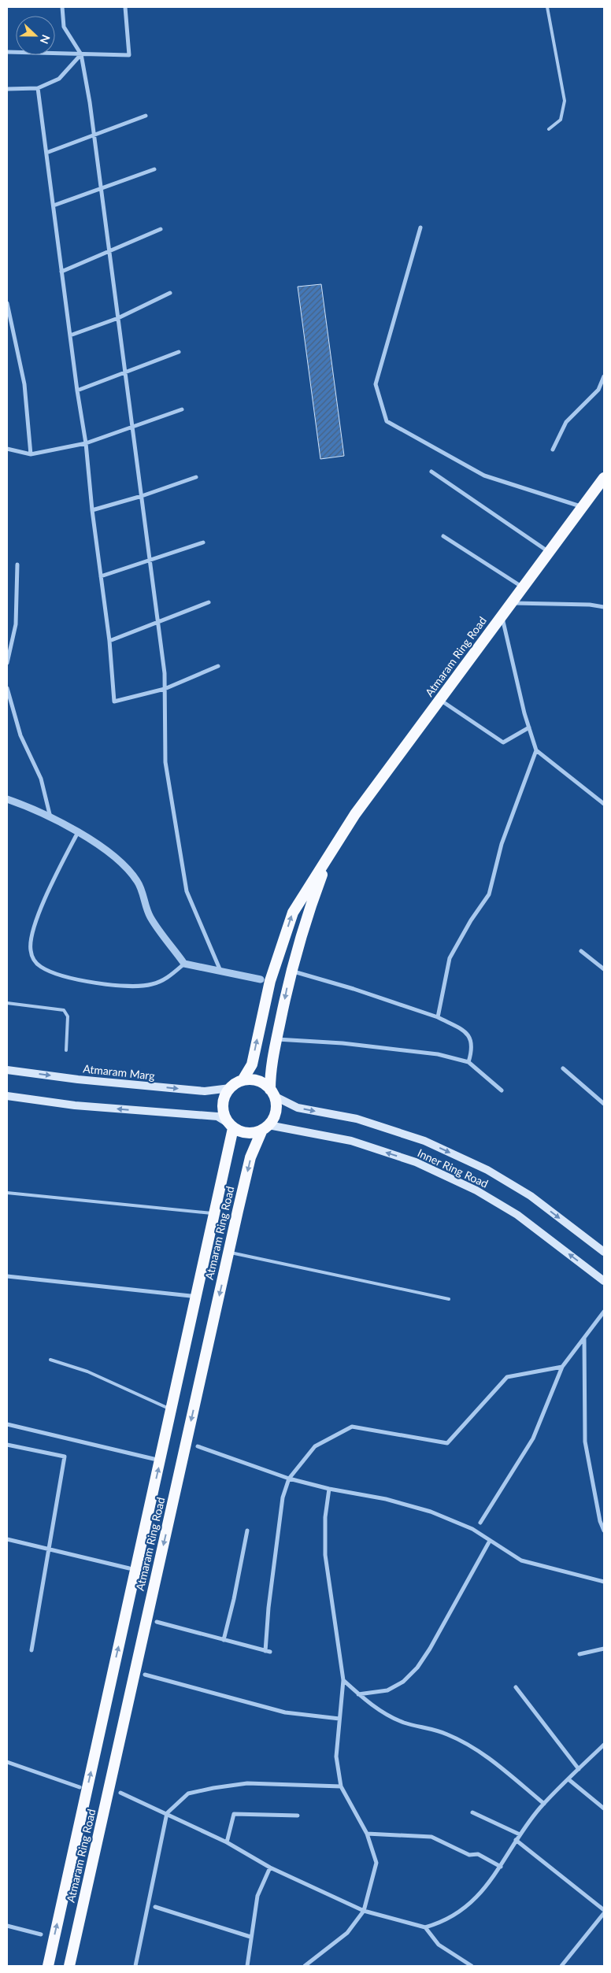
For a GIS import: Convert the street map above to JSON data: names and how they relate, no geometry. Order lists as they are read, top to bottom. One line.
{"streets":{"highway":["Atmaram Ring Road"],"main road":["Atmaram Marg","Inner Ring Road"]},"crossings":[["Atmaram Ring Road","Atmaram Marg"],["Atmaram Ring Road","Inner Ring Road"],["Atmaram Marg","Inner Ring Road"]],"north":"right"}
